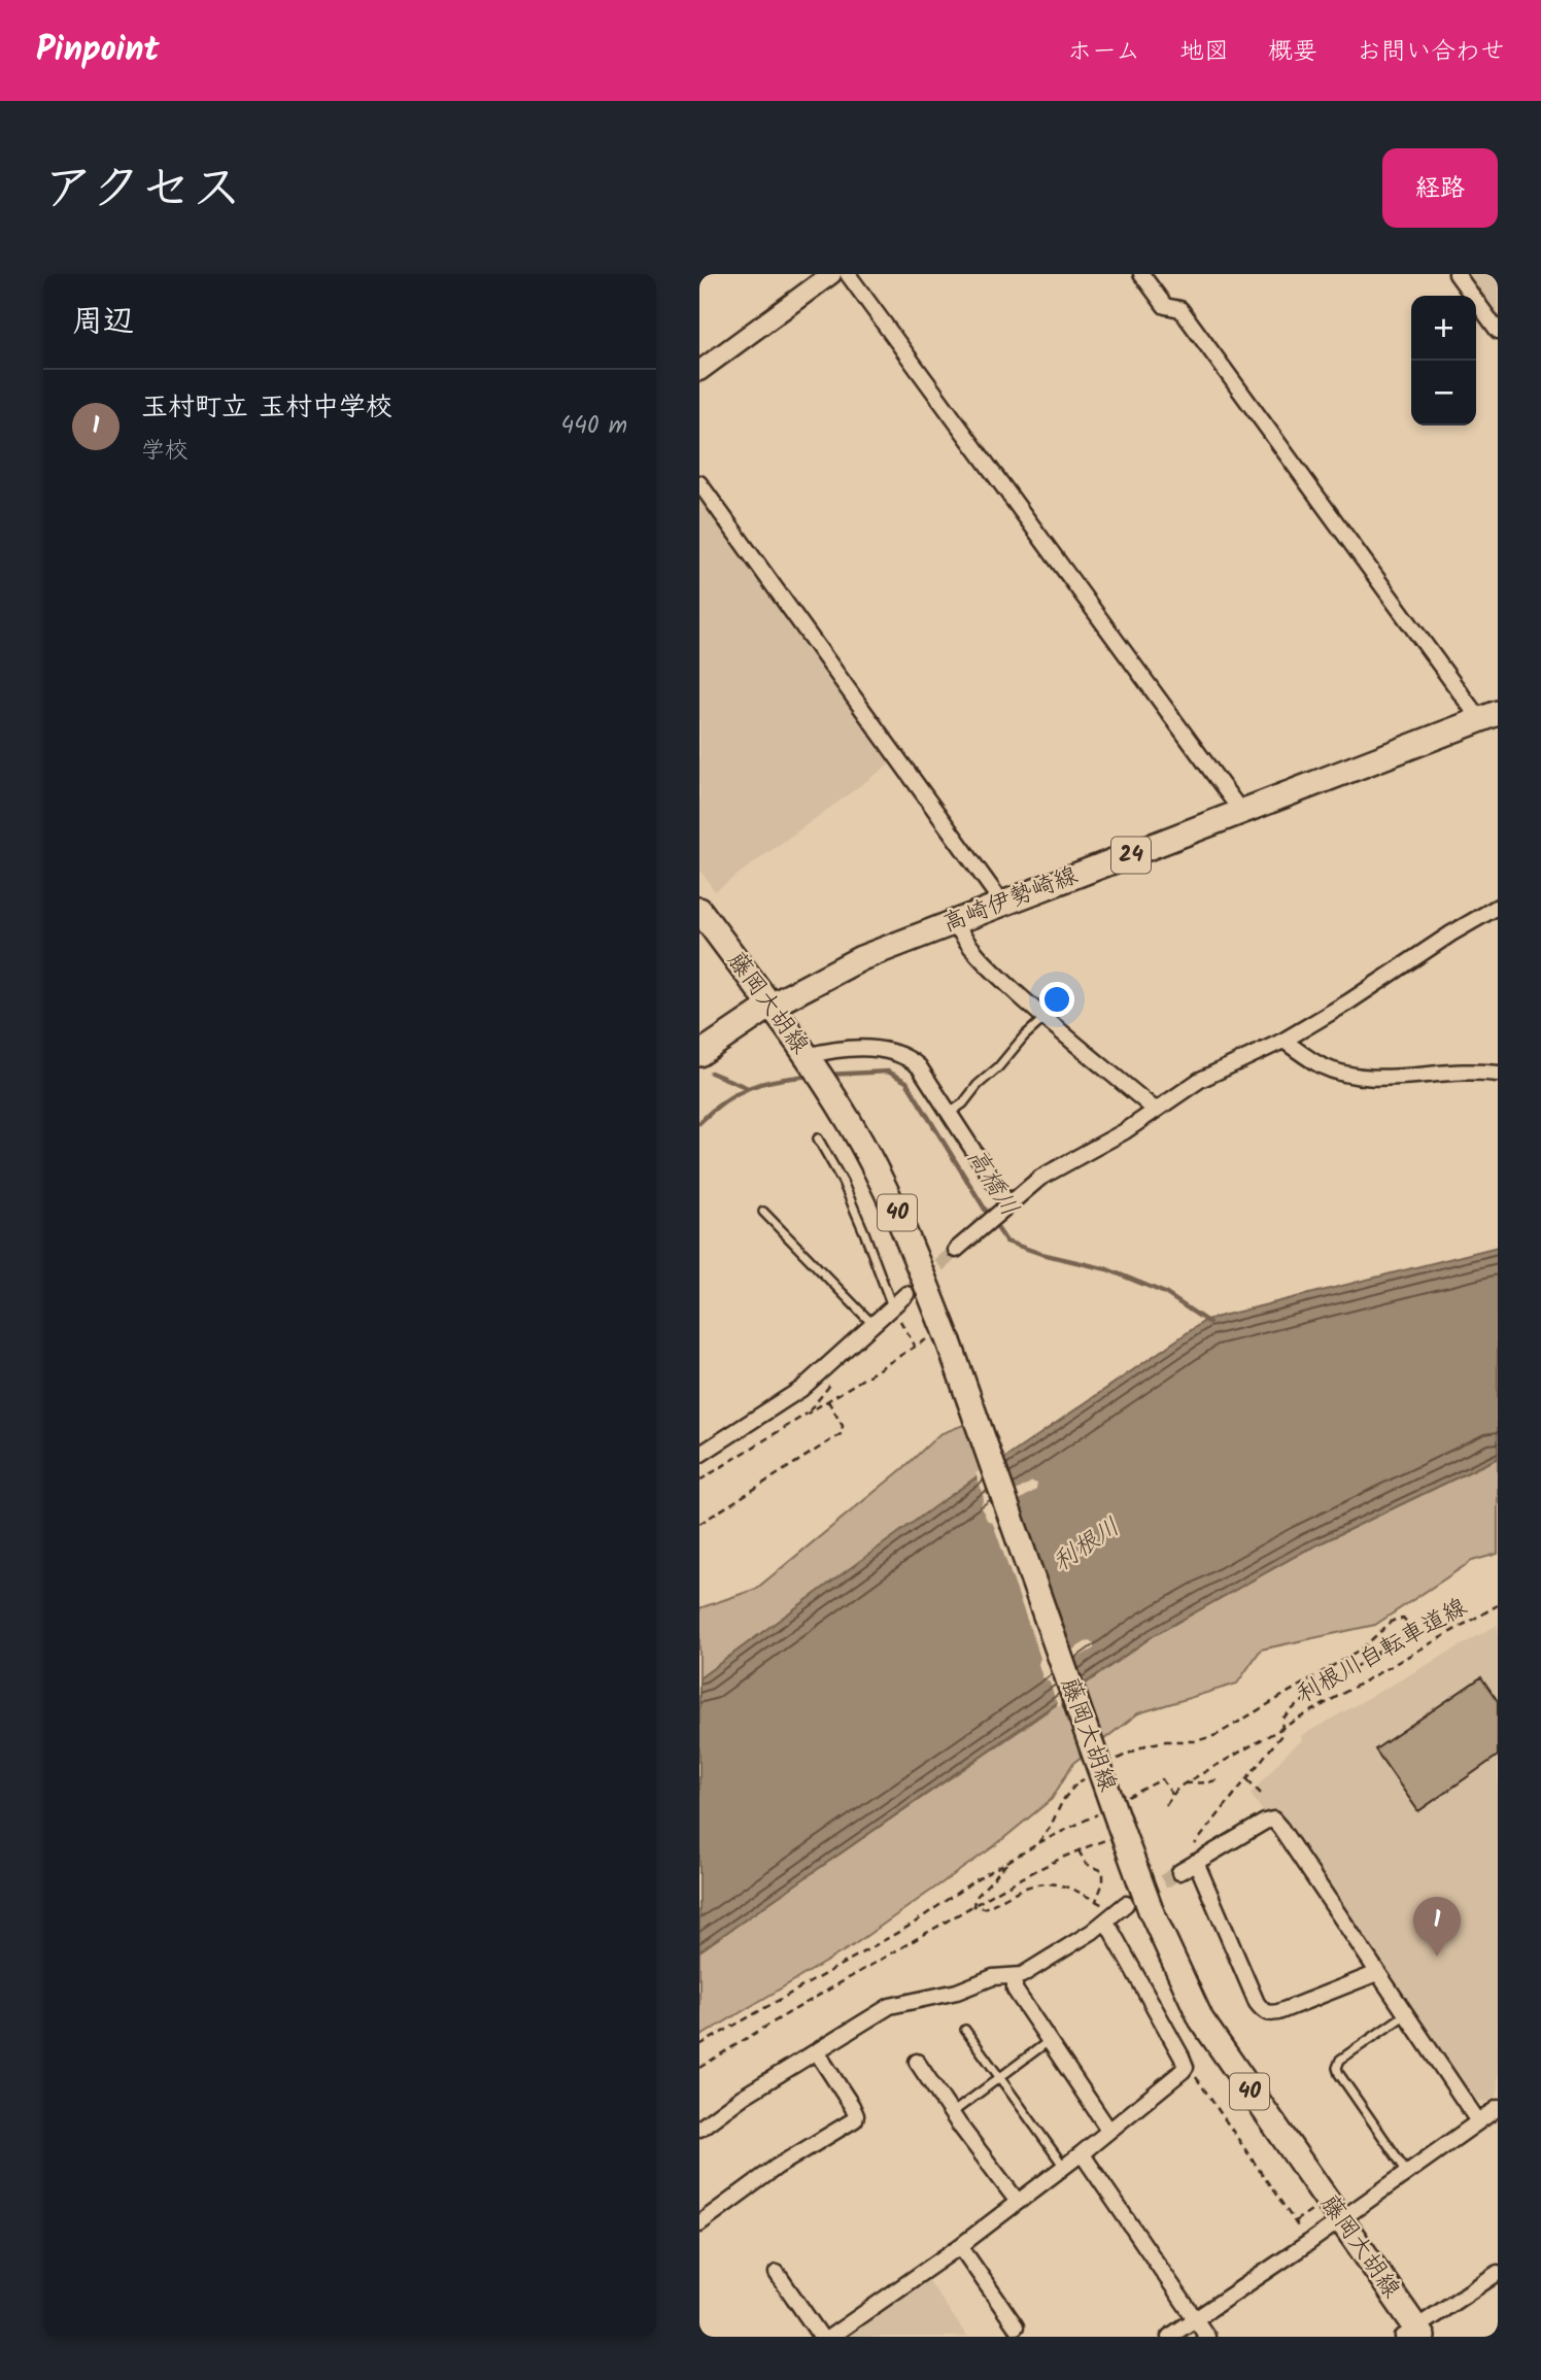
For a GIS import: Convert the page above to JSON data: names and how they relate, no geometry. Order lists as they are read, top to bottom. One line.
{"streets":{"main road":["24","高崎伊勢崎線","藤岡大胡線","40"],"path":["利根川自転車道線"]},"crossings":[["高崎伊勢崎線","藤岡大胡線"]],"water":["高橋川","利根川"],"page":{"header":"Pinpoint","nav":["ホーム","地図","概要","お問い合わせ"],"title":"アクセス","buttons":"経路","heading":"周辺","map_buttons":["+","−"],"list":[{"mark":"1","name":"玉村町立 玉村中学校","note":"学校","value":"440 m"}],"pins":"1"}}
